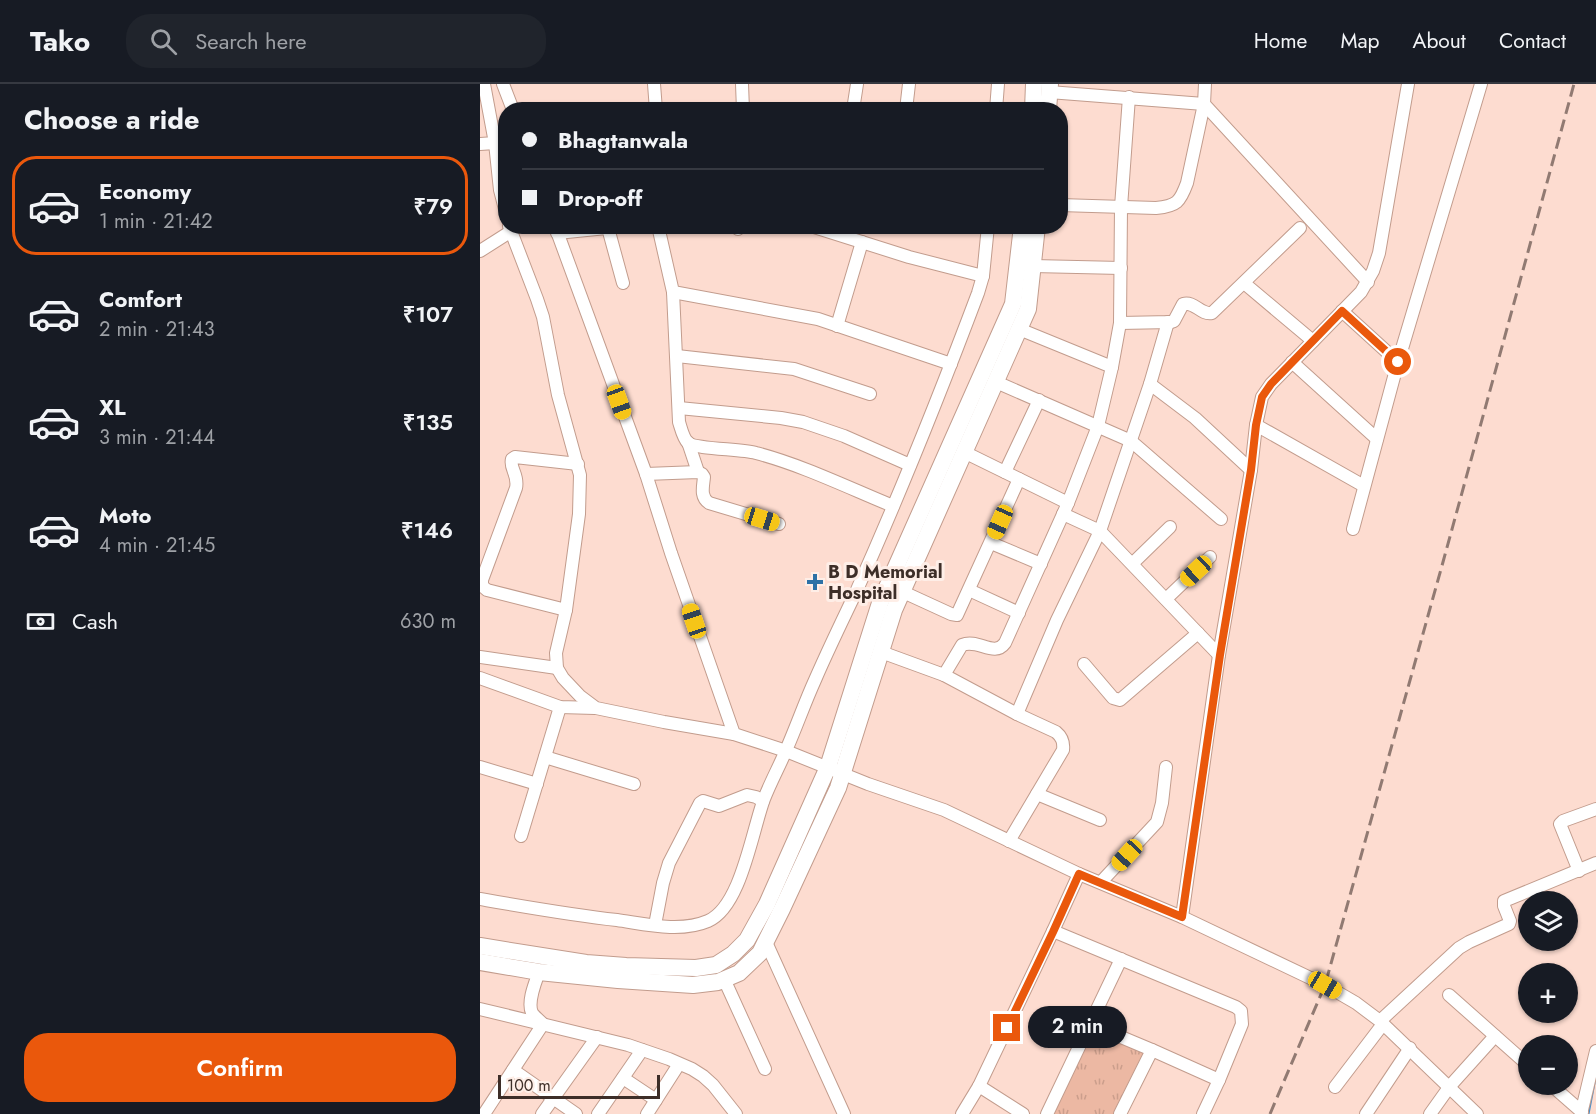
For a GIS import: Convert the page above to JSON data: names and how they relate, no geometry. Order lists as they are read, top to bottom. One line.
{"places":{"health":["B D Memorial Hospital"]},"scale_bar":"100 m","page":{"header":"Tako","search":"Search here","nav":["Home","Map","About","Contact"],"heading":"Choose a ride","banner":["Bhagtanwala","Drop-off"],"list":[{"name":"Economy","note":"1 min · 21:42","value":"₹79"},{"name":"Comfort","note":"2 min · 21:43","value":"₹107"},{"name":"XL","note":"3 min · 21:44","value":"₹135"},{"name":"Moto","note":"4 min · 21:45","value":"₹146"}],"pay":["Cash","630 m"],"map_buttons":["+","−"],"bubble":"2 min","buttons":"Confirm","scale":"100 m"}}
